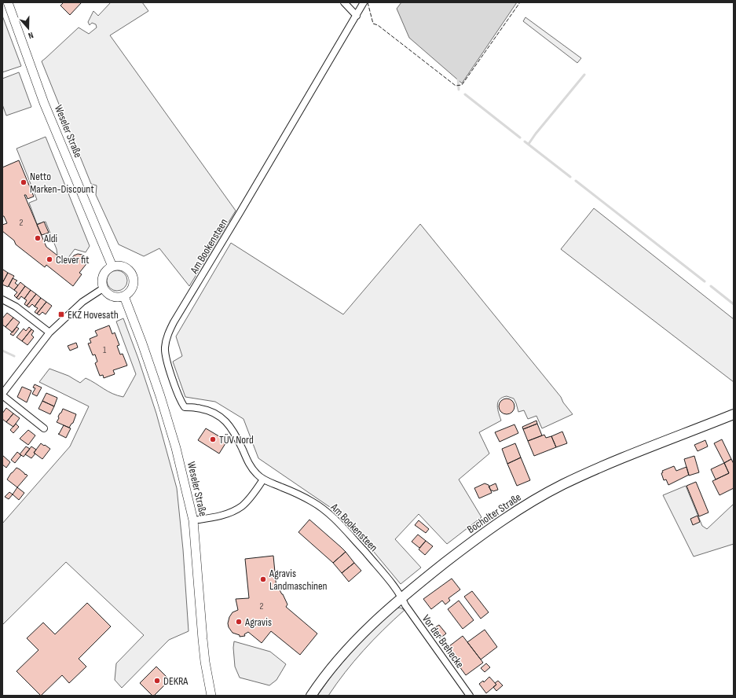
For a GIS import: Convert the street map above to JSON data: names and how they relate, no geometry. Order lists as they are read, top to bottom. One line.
{"streets":{"main road":["Bocholter Straße"],"street":["Weseler Straße","Am Bookensteen","Vor der Brehecke"]},"crossings":[["Am Bookensteen","Bocholter Straße"],["Am Bookensteen","Vor der Brehecke"],["Bocholter Straße","Vor der Brehecke"]],"places":{"other":["Netto Marken-Discount","Aldi","Clever fit","TÜV Nord","Agravis Landmaschinen","Agravis","DEKRA"],"transit":["EKZ Hovesath"]},"house_numbers":["2","1","2"],"north":"bottom"}
